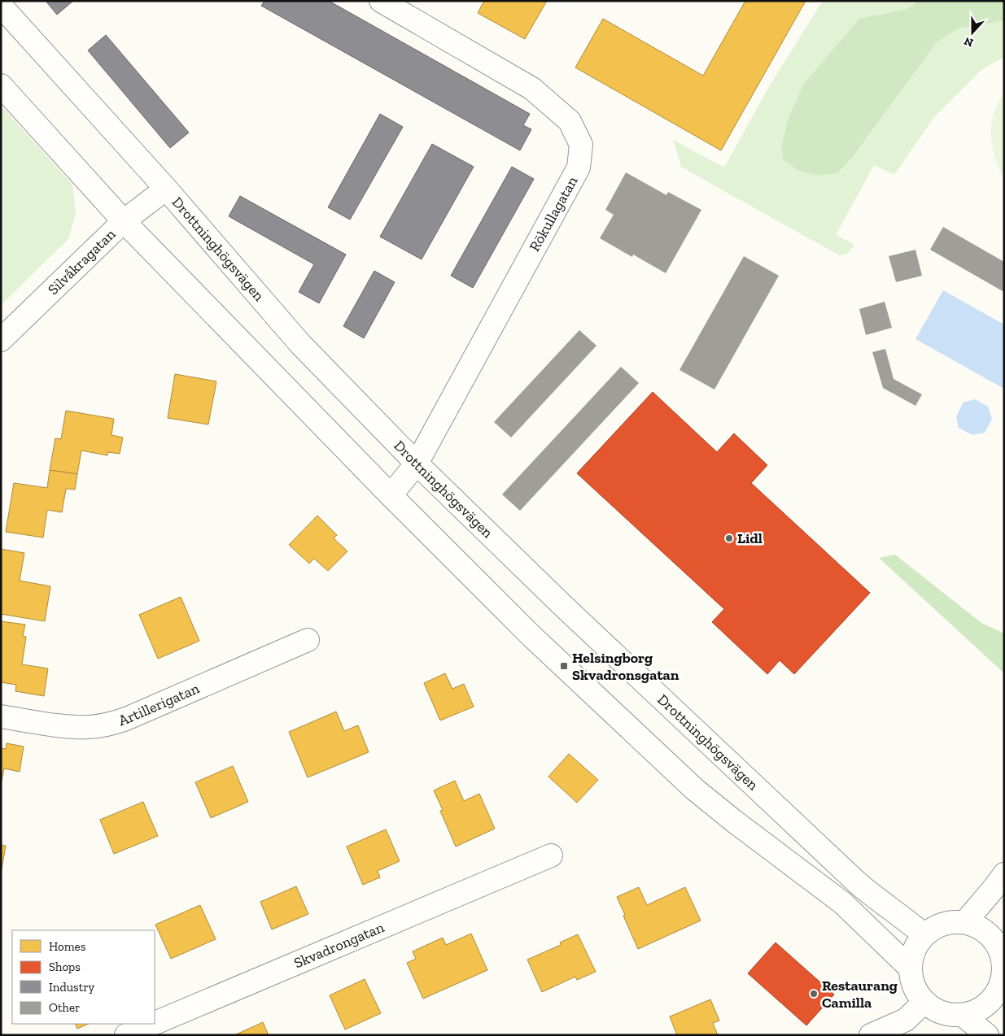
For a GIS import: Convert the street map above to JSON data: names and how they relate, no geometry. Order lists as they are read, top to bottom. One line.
{"streets":{"street":["Rökullagatan","Drottninghögsvägen","Silvåkragatan","Artillerigatan","Skvadrongatan"]},"crossings":[["Rökullagatan","Drottninghögsvägen"],["Drottninghögsvägen","Silvåkragatan"]],"places":{"other":["Lidl","Restaurang Camilla"],"transit":["Helsingborg Skvadronsgatan"]},"legend":["Homes","Shops","Industry","Other"],"north":"bottom"}
